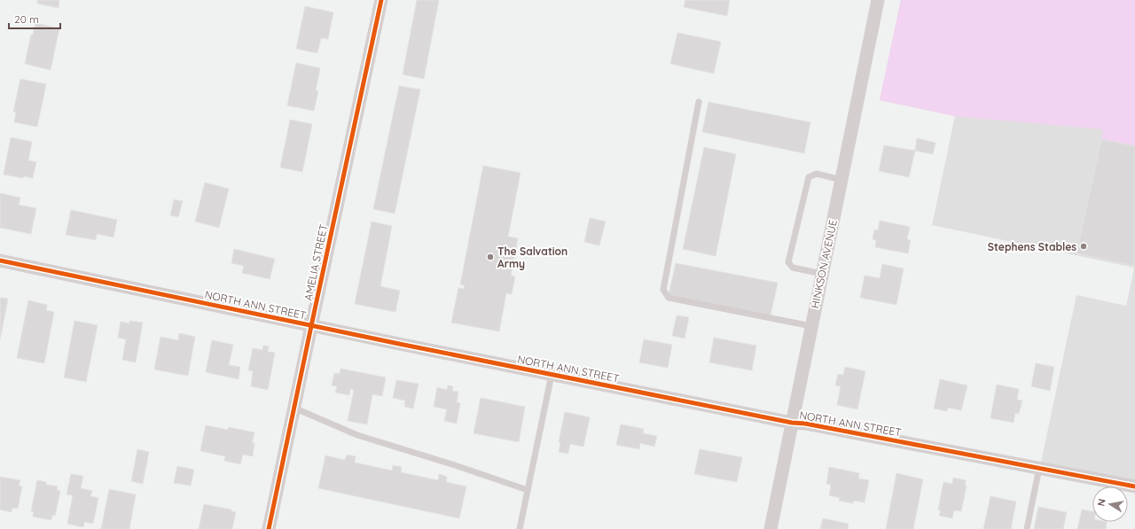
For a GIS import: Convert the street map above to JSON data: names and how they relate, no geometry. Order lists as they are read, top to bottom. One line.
{"streets":{"street":["AMELIA STREET","HINKSON AVENUE","NORTH ANN STREET"]},"crossings":[["AMELIA STREET","NORTH ANN STREET"],["HINKSON AVENUE","NORTH ANN STREET"]],"places":["Stephens Stables","The Salvation Army"],"scale_bar":"20 m","north":"left"}
